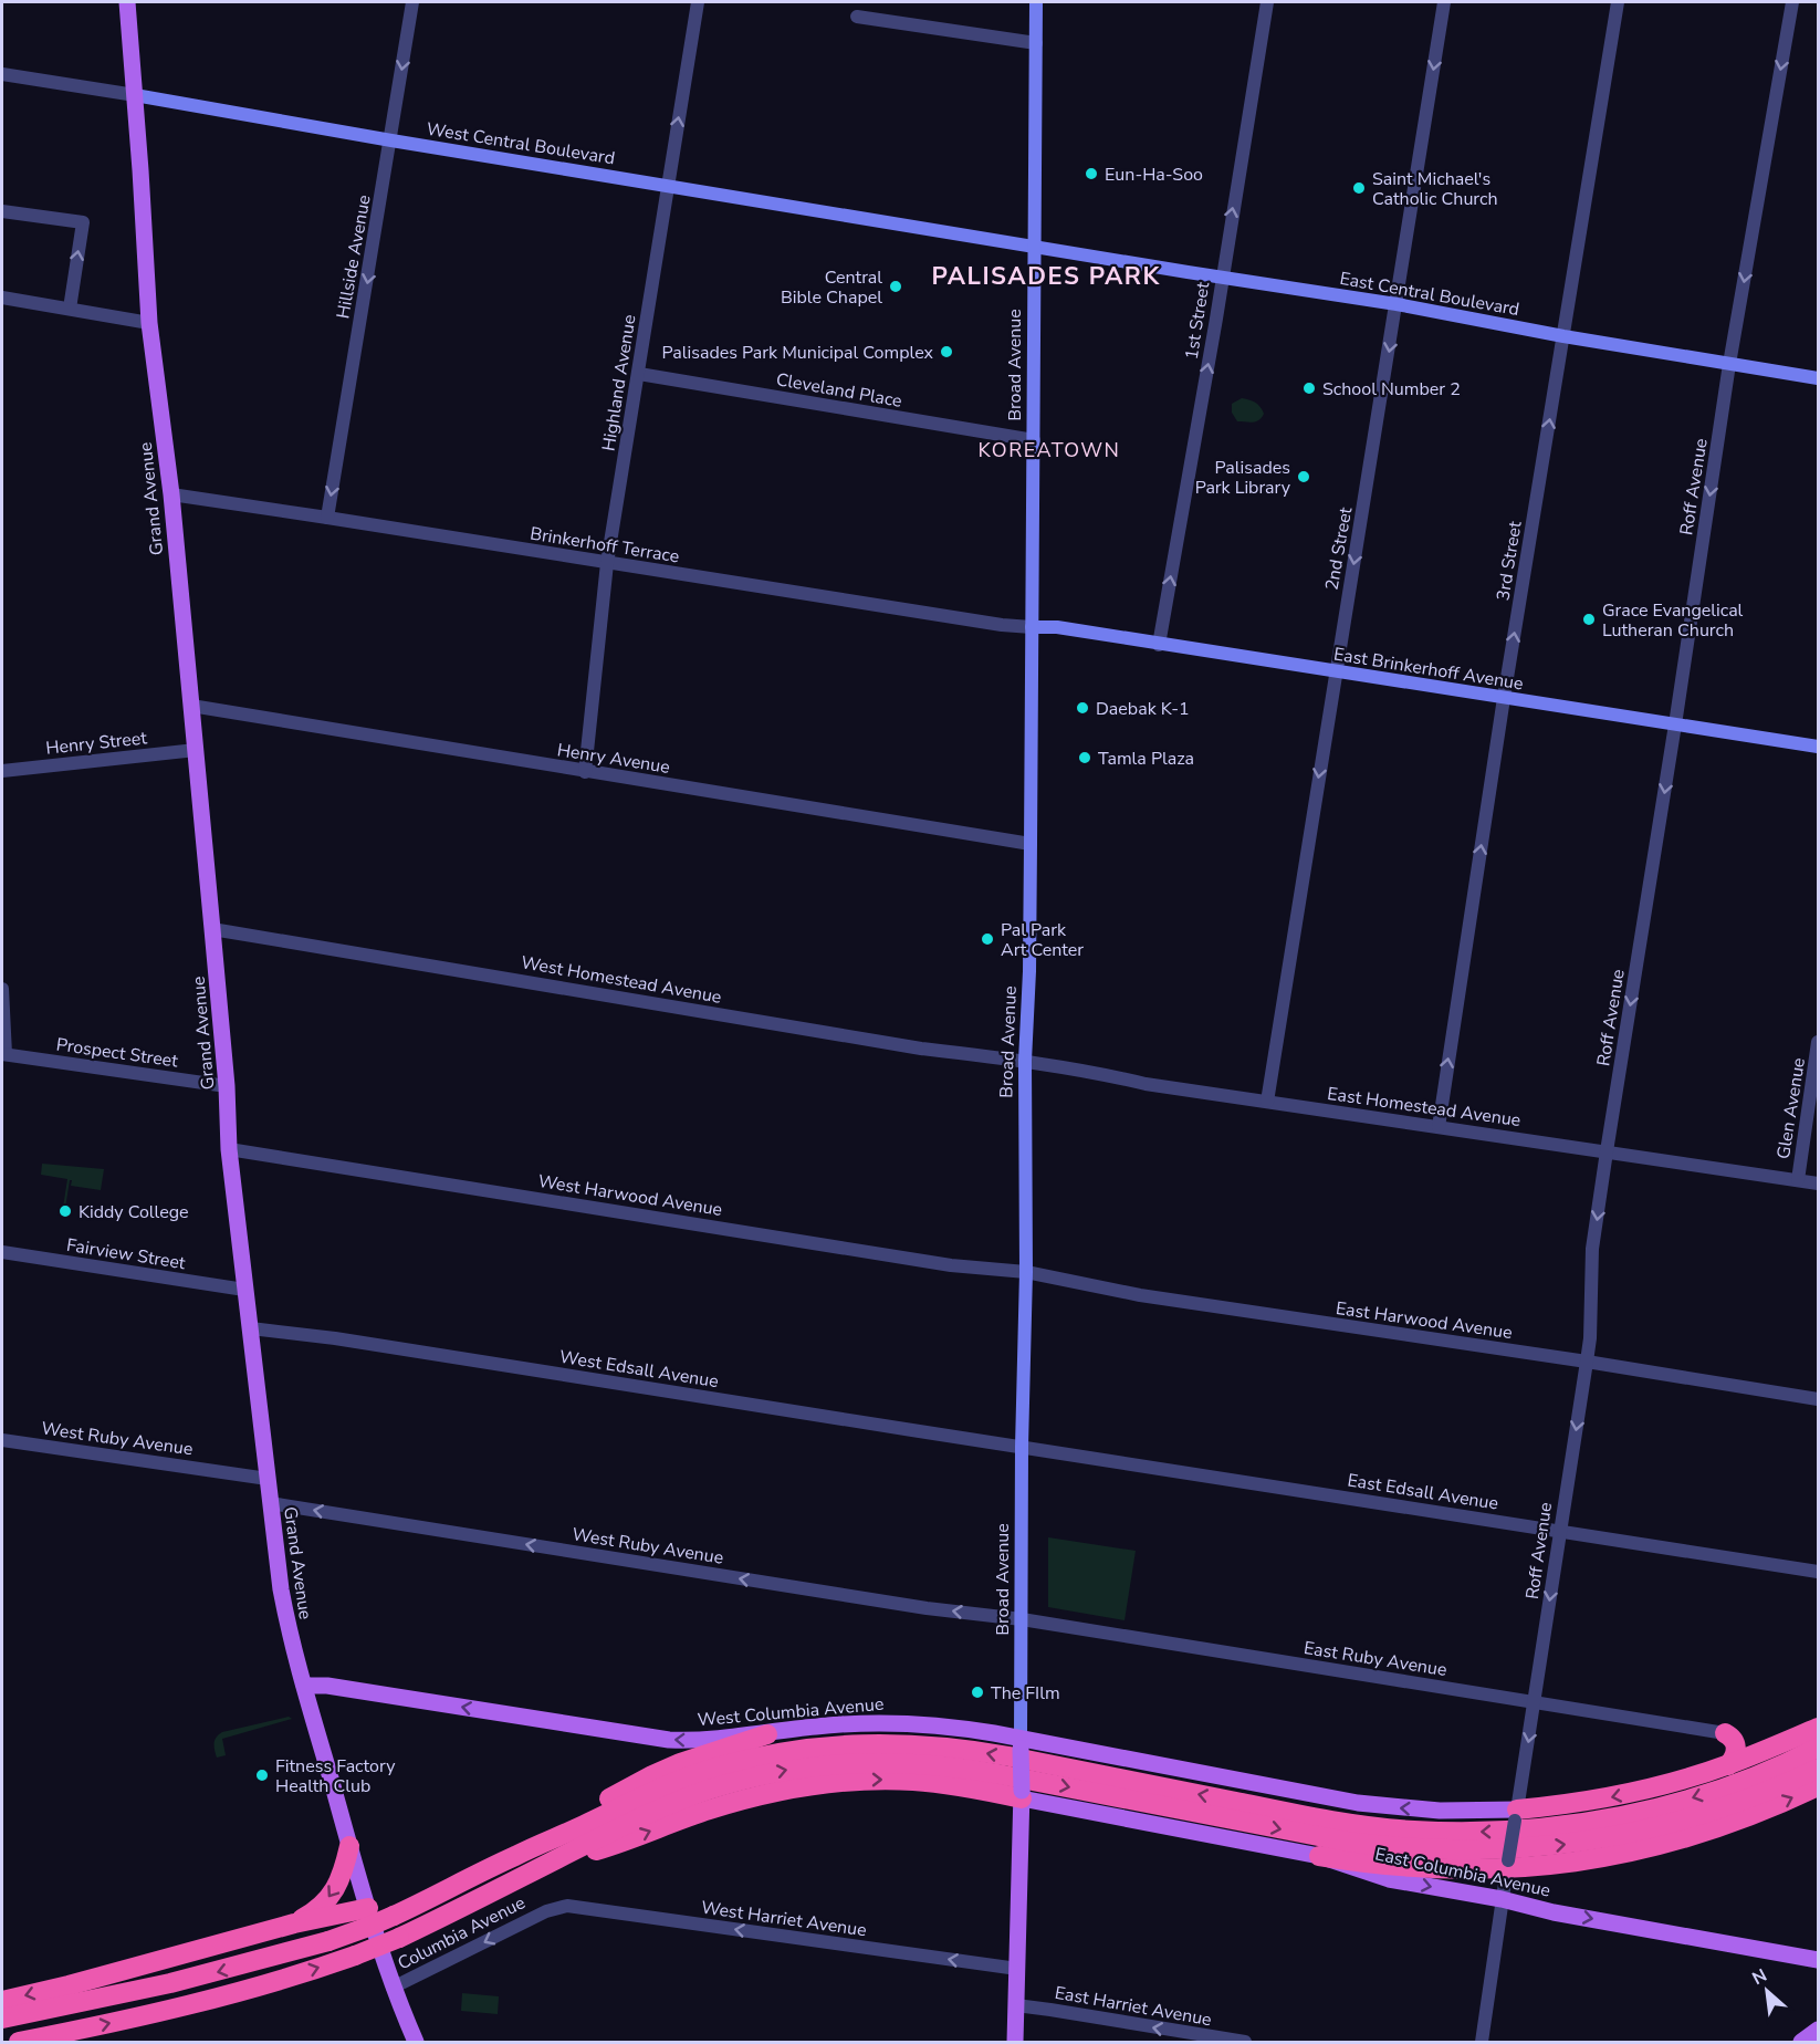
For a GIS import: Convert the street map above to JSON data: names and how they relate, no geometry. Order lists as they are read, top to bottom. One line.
{"streets":{"main road":["West Central Boulevard","East Central Boulevard","Broad Avenue","Grand Avenue","East Brinkerhoff Avenue","West Columbia Avenue","East Columbia Avenue"],"street":["Hillside Avenue","1st Street","Highland Avenue","Cleveland Place","Roff Avenue","Brinkerhoff Terrace","2nd Street","3rd Street","Henry Street","Henry Avenue","West Homestead Avenue","Prospect Street","East Homestead Avenue","Glen Avenue","West Harwood Avenue","Fairview Street","East Harwood Avenue","West Edsall Avenue","West Ruby Avenue","East Edsall Avenue","East Ruby Avenue","West Harriet Avenue","Columbia Avenue","East Harriet Avenue"]},"crossings":[["West Central Boulevard","Hillside Avenue"],["West Central Boulevard","East Central Boulevard"],["West Central Boulevard","Broad Avenue"],["West Central Boulevard","Highland Avenue"],["West Central Boulevard","Grand Avenue"],["Hillside Avenue","Brinkerhoff Terrace"],["East Central Boulevard","1st Street"],["East Central Boulevard","Broad Avenue"],["East Central Boulevard","Roff Avenue"],["East Central Boulevard","2nd Street"],["East Central Boulevard","3rd Street"],["1st Street","East Brinkerhoff Avenue"],["Broad Avenue","Cleveland Place"],["Broad Avenue","Brinkerhoff Terrace"],["Broad Avenue","East Brinkerhoff Avenue"],["Broad Avenue","Henry Avenue"],["Broad Avenue","West Homestead Avenue"],["Broad Avenue","East Homestead Avenue"],["Broad Avenue","West Harwood Avenue"],["Broad Avenue","East Harwood Avenue"],["Broad Avenue","West Edsall Avenue"],["Broad Avenue","West Ruby Avenue"],["Broad Avenue","East Edsall Avenue"],["Broad Avenue","East Ruby Avenue"],["Broad Avenue","West Columbia Avenue"],["Broad Avenue","East Columbia Avenue"],["Broad Avenue","West Harriet Avenue"],["Broad Avenue","East Harriet Avenue"],["Highland Avenue","Cleveland Place"],["Highland Avenue","Brinkerhoff Terrace"],["Highland Avenue","Henry Avenue"],["Roff Avenue","East Brinkerhoff Avenue"],["Roff Avenue","East Homestead Avenue"],["Roff Avenue","East Harwood Avenue"],["Roff Avenue","East Edsall Avenue"],["Roff Avenue","East Ruby Avenue"],["Roff Avenue","West Columbia Avenue"],["Roff Avenue","East Columbia Avenue"],["Grand Avenue","Brinkerhoff Terrace"],["Grand Avenue","Henry Street"],["Grand Avenue","Henry Avenue"],["Grand Avenue","West Homestead Avenue"],["Grand Avenue","Prospect Street"],["Grand Avenue","West Harwood Avenue"],["Grand Avenue","Fairview Street"],["Grand Avenue","West Edsall Avenue"],["Grand Avenue","West Ruby Avenue"],["Grand Avenue","West Columbia Avenue"],["Grand Avenue","Columbia Avenue"],["Brinkerhoff Terrace","East Brinkerhoff Avenue"],["2nd Street","East Brinkerhoff Avenue"],["2nd Street","East Homestead Avenue"],["3rd Street","East Brinkerhoff Avenue"],["3rd Street","East Homestead Avenue"],["West Homestead Avenue","East Homestead Avenue"],["East Homestead Avenue","Glen Avenue"],["West Harwood Avenue","East Harwood Avenue"],["West Edsall Avenue","East Edsall Avenue"],["West Ruby Avenue","East Ruby Avenue"],["West Harriet Avenue","Columbia Avenue"]],"one_way":["Hillside Avenue","1st Street","Roff Avenue","2nd Street","3rd Street","West Ruby Avenue","West Columbia Avenue","East Columbia Avenue","West Harriet Avenue","Columbia Avenue","East Harriet Avenue"],"districts":["PALISADES PARK","KOREATOWN"],"places":["Eun-Ha-Soo","Saint Michael's Catholic Church","Central Bible Chapel","Palisades Park Municipal Complex","School Number 2","Palisades Park Library","Grace Evangelical Lutheran Church","Daebak K-1","Tamla Plaza","Pal Park Art Center","Kiddy College","The FIlm","Fitness Factory Health Club"],"north":"top left"}
